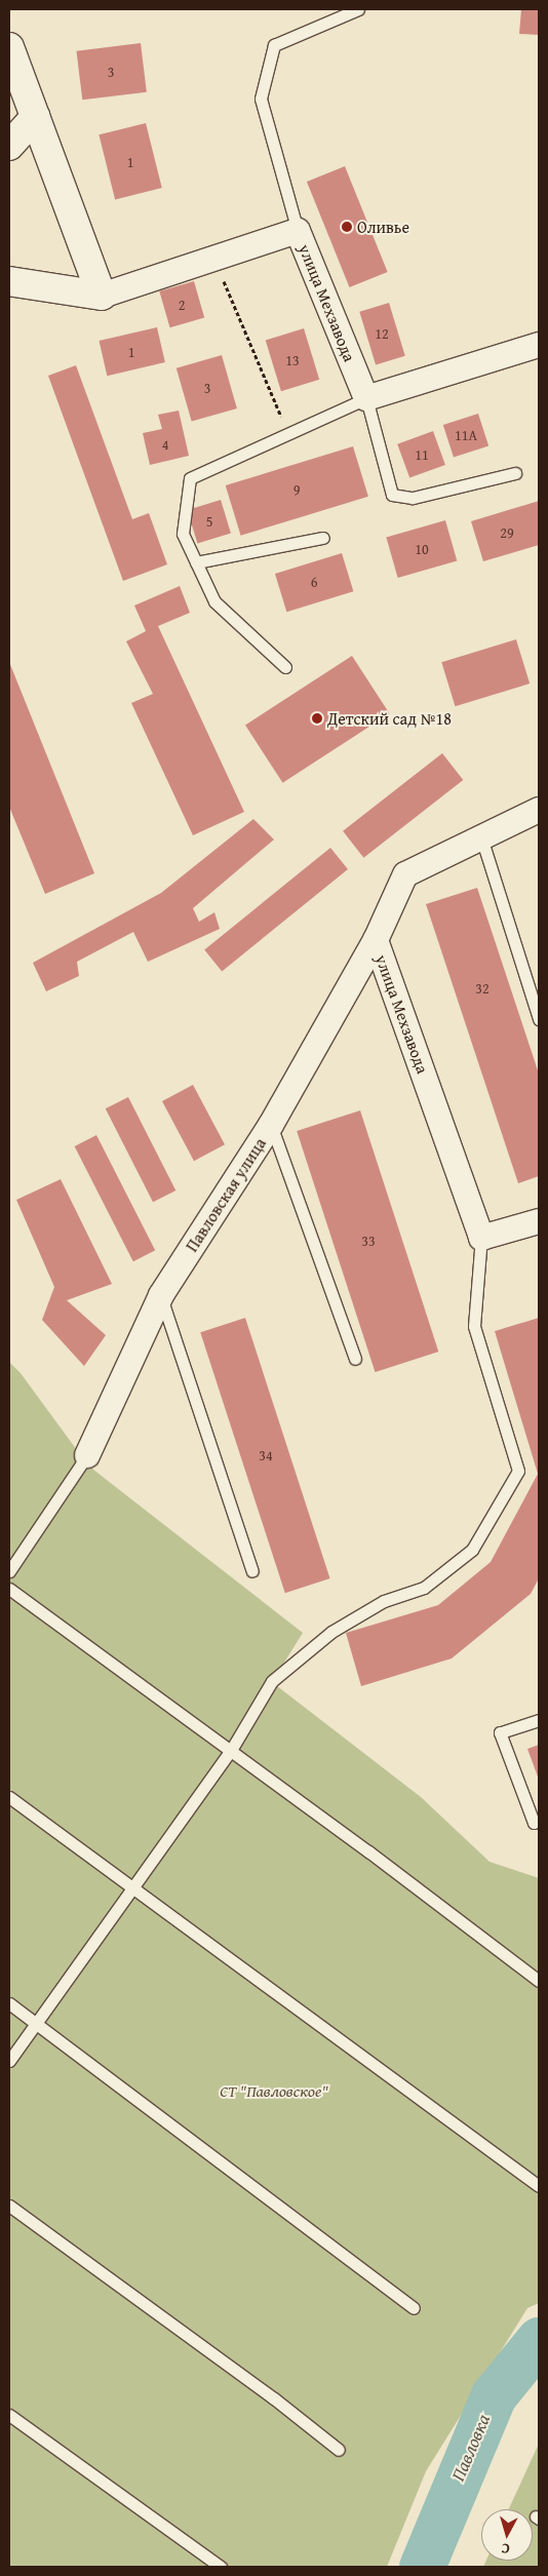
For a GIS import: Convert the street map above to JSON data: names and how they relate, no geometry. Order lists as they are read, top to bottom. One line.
{"streets":{"street":["улица Мехзавода","Павловская улица"]},"crossings":[["улица Мехзавода","Павловская улица"]],"water":["Павловка"],"parks":["СТ \"Павловское\""],"places":["Оливье","Детский сад №18"],"house_numbers":["3","1","2","12","1","13","3","11А","4","11","9","5","29","10","6","32","33","34"],"north":"bottom"}
